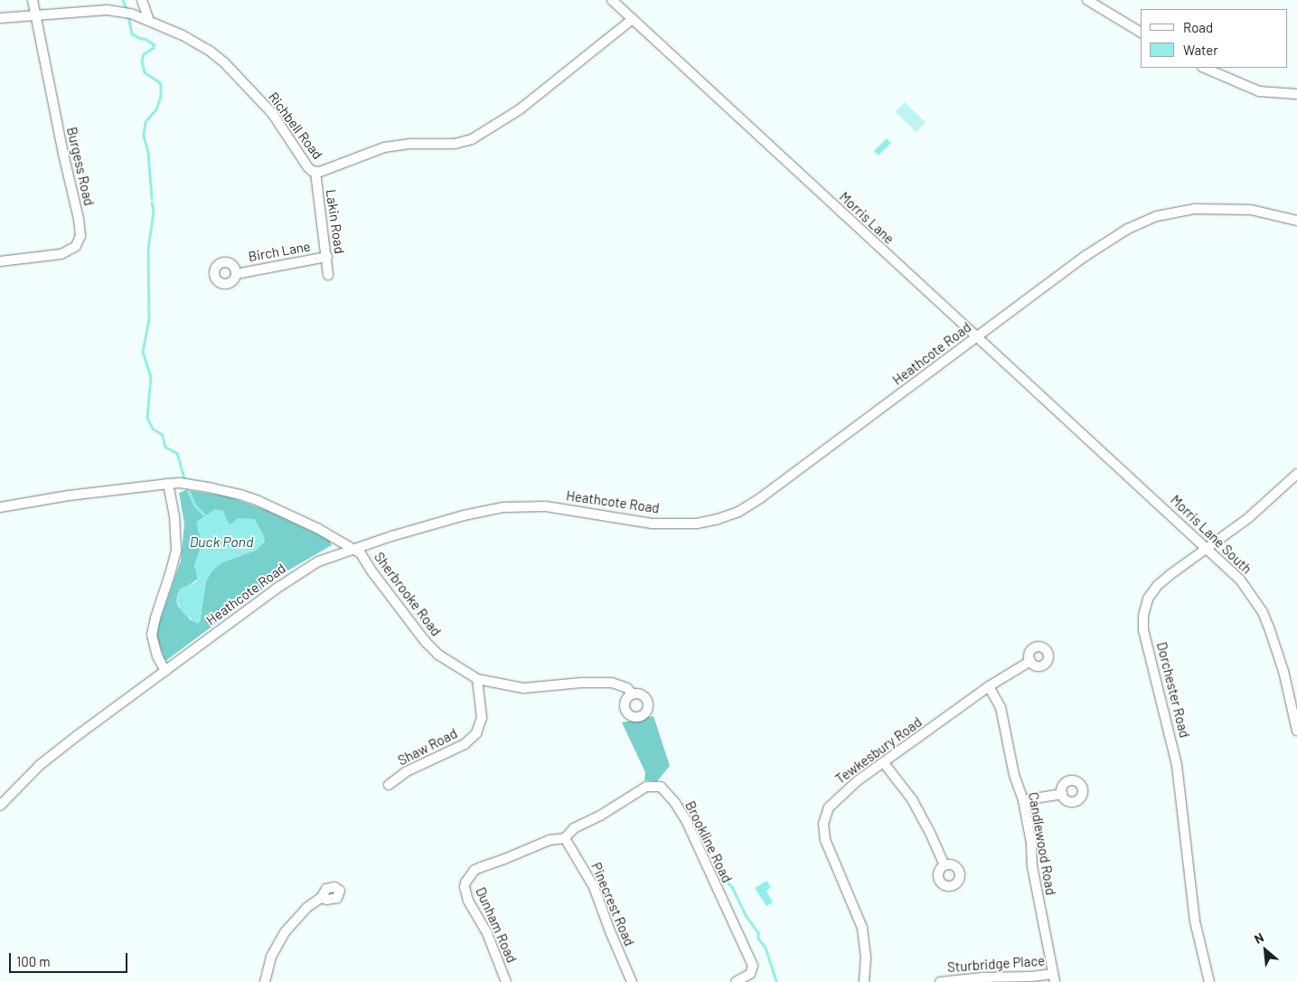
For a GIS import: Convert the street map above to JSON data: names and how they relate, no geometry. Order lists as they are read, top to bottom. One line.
{"streets":{"street":["Richbell Road","Burgess Road","Morris Lane","Lakin Road","Birch Lane","Heathcote Road","Morris Lane South","Sherbrooke Road","Dorchester Road","Shaw Road","Tewkesbury Road","Brookline Road","Candlewood Road","Pinecrest Road","Dunham Road","Sturbridge Place"]},"crossings":[["Richbell Road","Burgess Road"],["Richbell Road","Morris Lane"],["Richbell Road","Lakin Road"],["Morris Lane","Heathcote Road"],["Morris Lane","Morris Lane South"],["Lakin Road","Birch Lane"],["Heathcote Road","Sherbrooke Road"],["Morris Lane South","Dorchester Road"],["Sherbrooke Road","Shaw Road"],["Tewkesbury Road","Candlewood Road"],["Brookline Road","Pinecrest Road"],["Brookline Road","Dunham Road"],["Candlewood Road","Sturbridge Place"],["Pinecrest Road","Dunham Road"]],"water":["Duck Pond"],"legend":["Road","Water"],"scale_bar":"100 m","north":"top left"}
